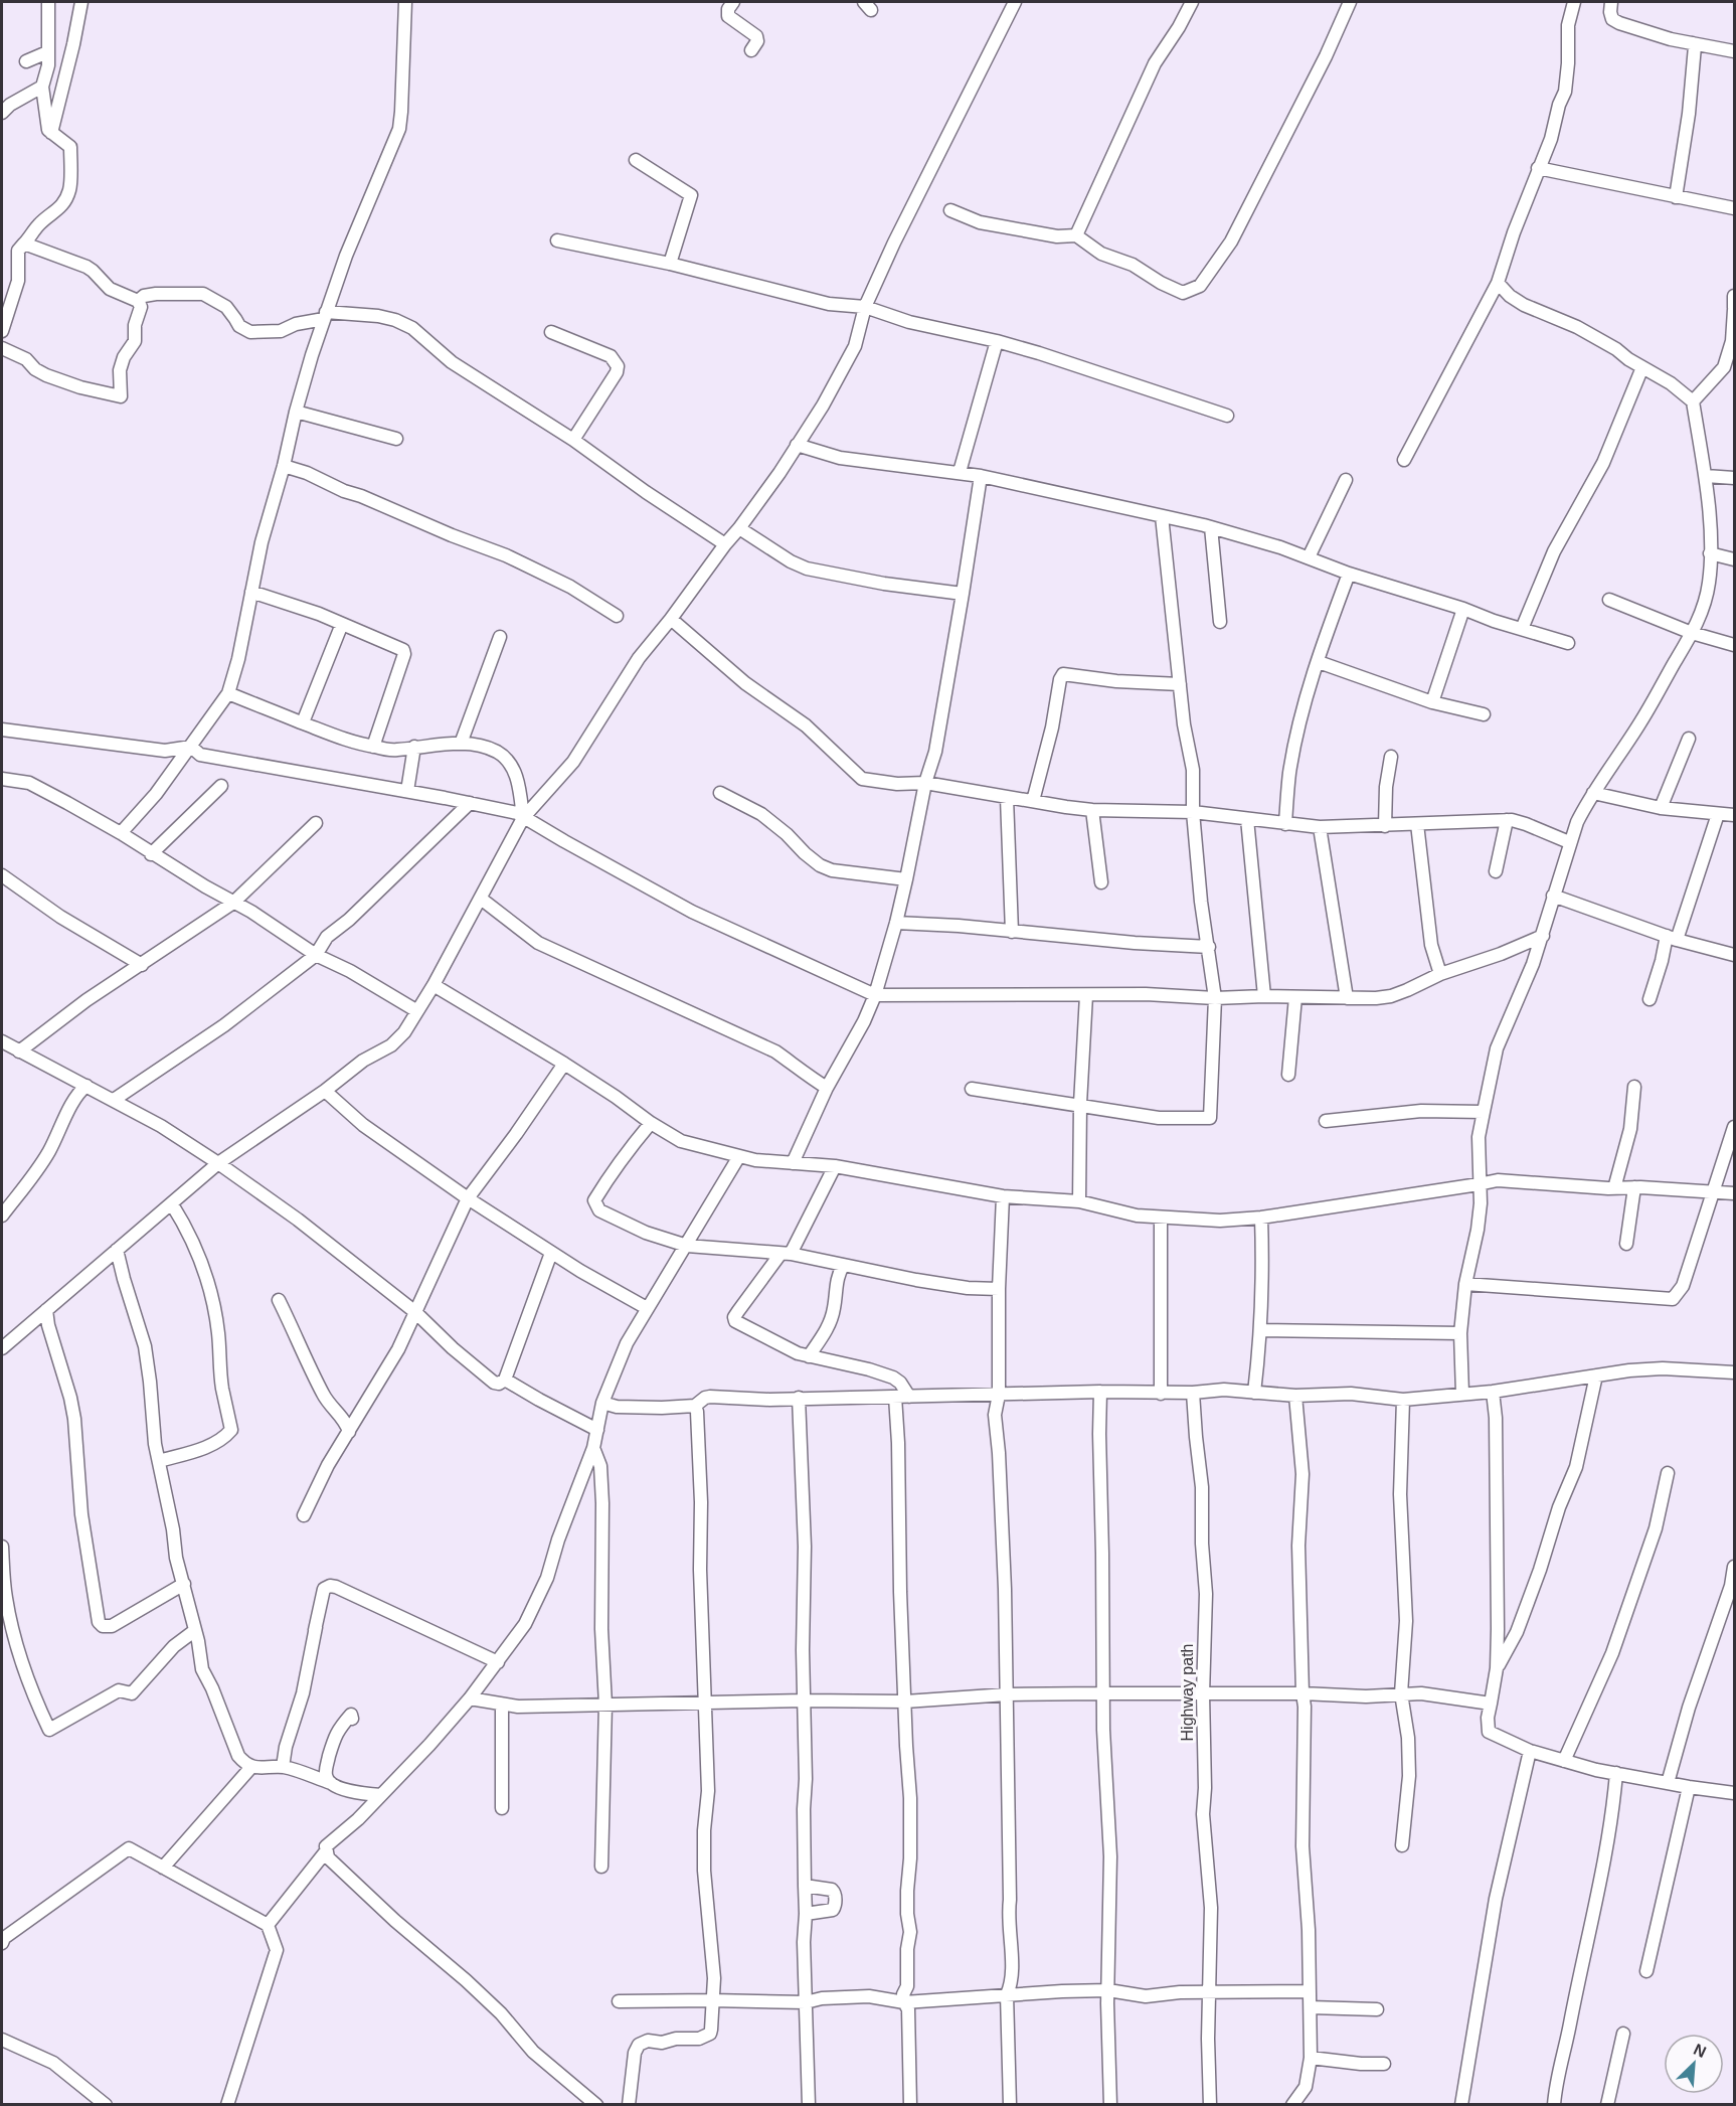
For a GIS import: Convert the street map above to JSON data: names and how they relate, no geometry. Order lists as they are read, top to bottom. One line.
{"streets":{"street":["Highway path"]},"north":"top right"}
